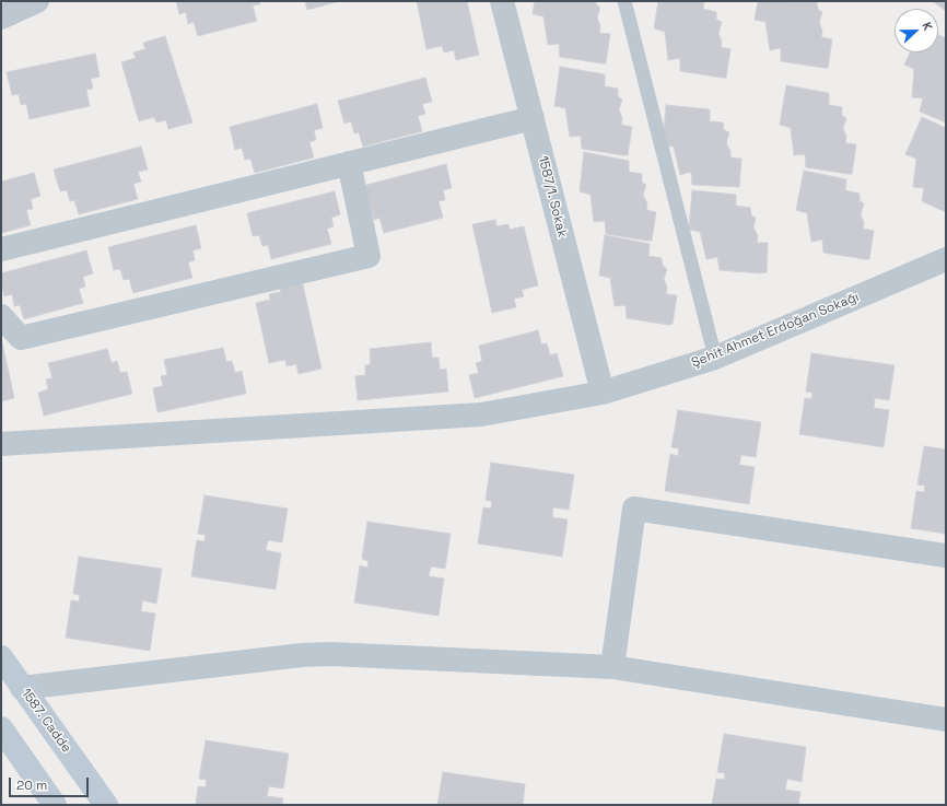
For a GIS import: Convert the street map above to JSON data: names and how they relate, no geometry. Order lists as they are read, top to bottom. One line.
{"streets":{"main road":["1587. Cadde"],"street":["1587/1. Sokak","Şehit Ahmet Erdoğan Sokağı"]},"crossings":[["1587/1. Sokak","Şehit Ahmet Erdoğan Sokağı"]],"scale_bar":"20 m","north":"right"}
